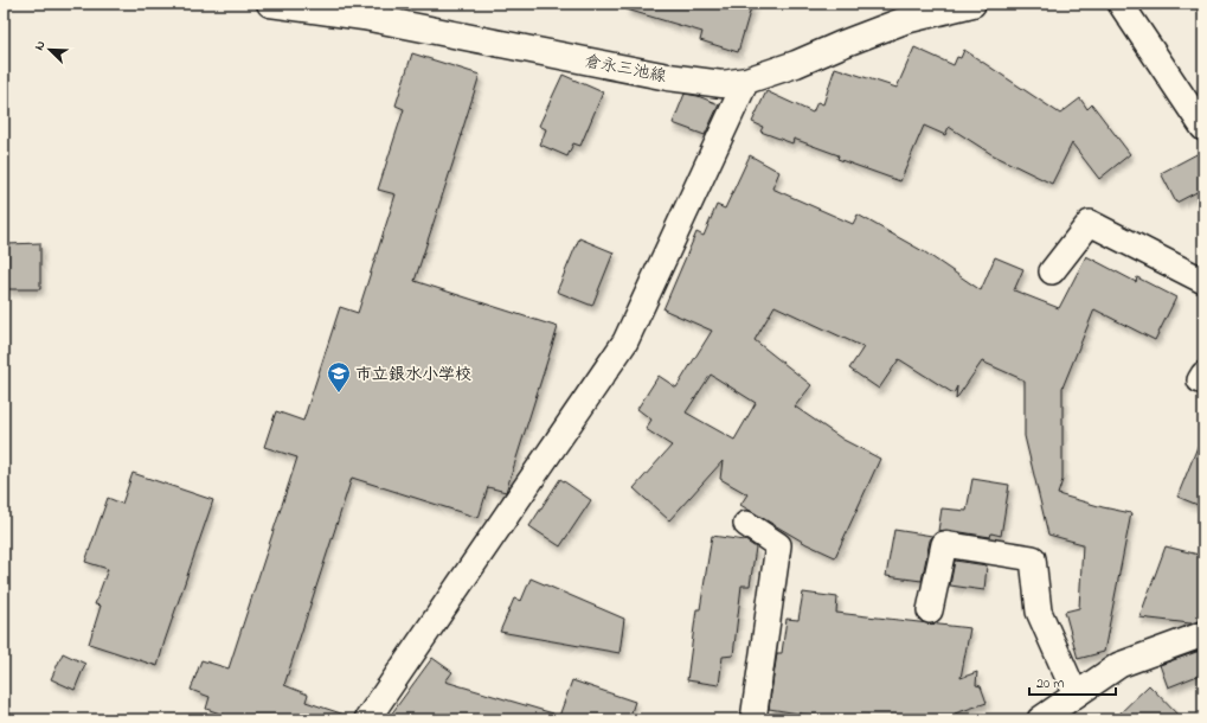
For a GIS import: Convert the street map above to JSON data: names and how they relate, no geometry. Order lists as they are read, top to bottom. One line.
{"streets":{"main road":["倉永三池線"]},"places":{"school or university":["市立銀水小学校"]},"scale_bar":"20 m","north":"top left"}
